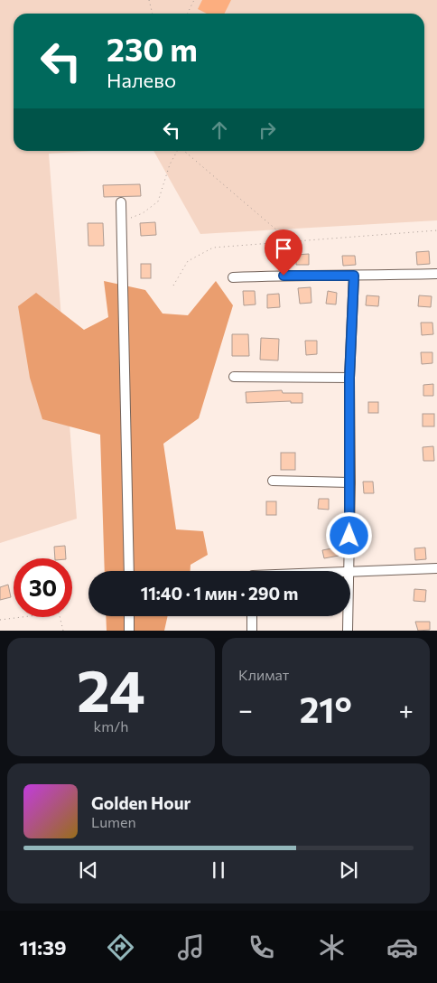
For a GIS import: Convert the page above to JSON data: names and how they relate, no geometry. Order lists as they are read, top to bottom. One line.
{"page":{"turn":["230 m","Налево"],"limit":"30","trip":"11:40 · 1 мин · 290 m","tile":[["24","km/h"],"Климат"],"heat":["−","21°","+"],"song":["Golden Hour","Lumen"],"tabs":"11:39"}}
